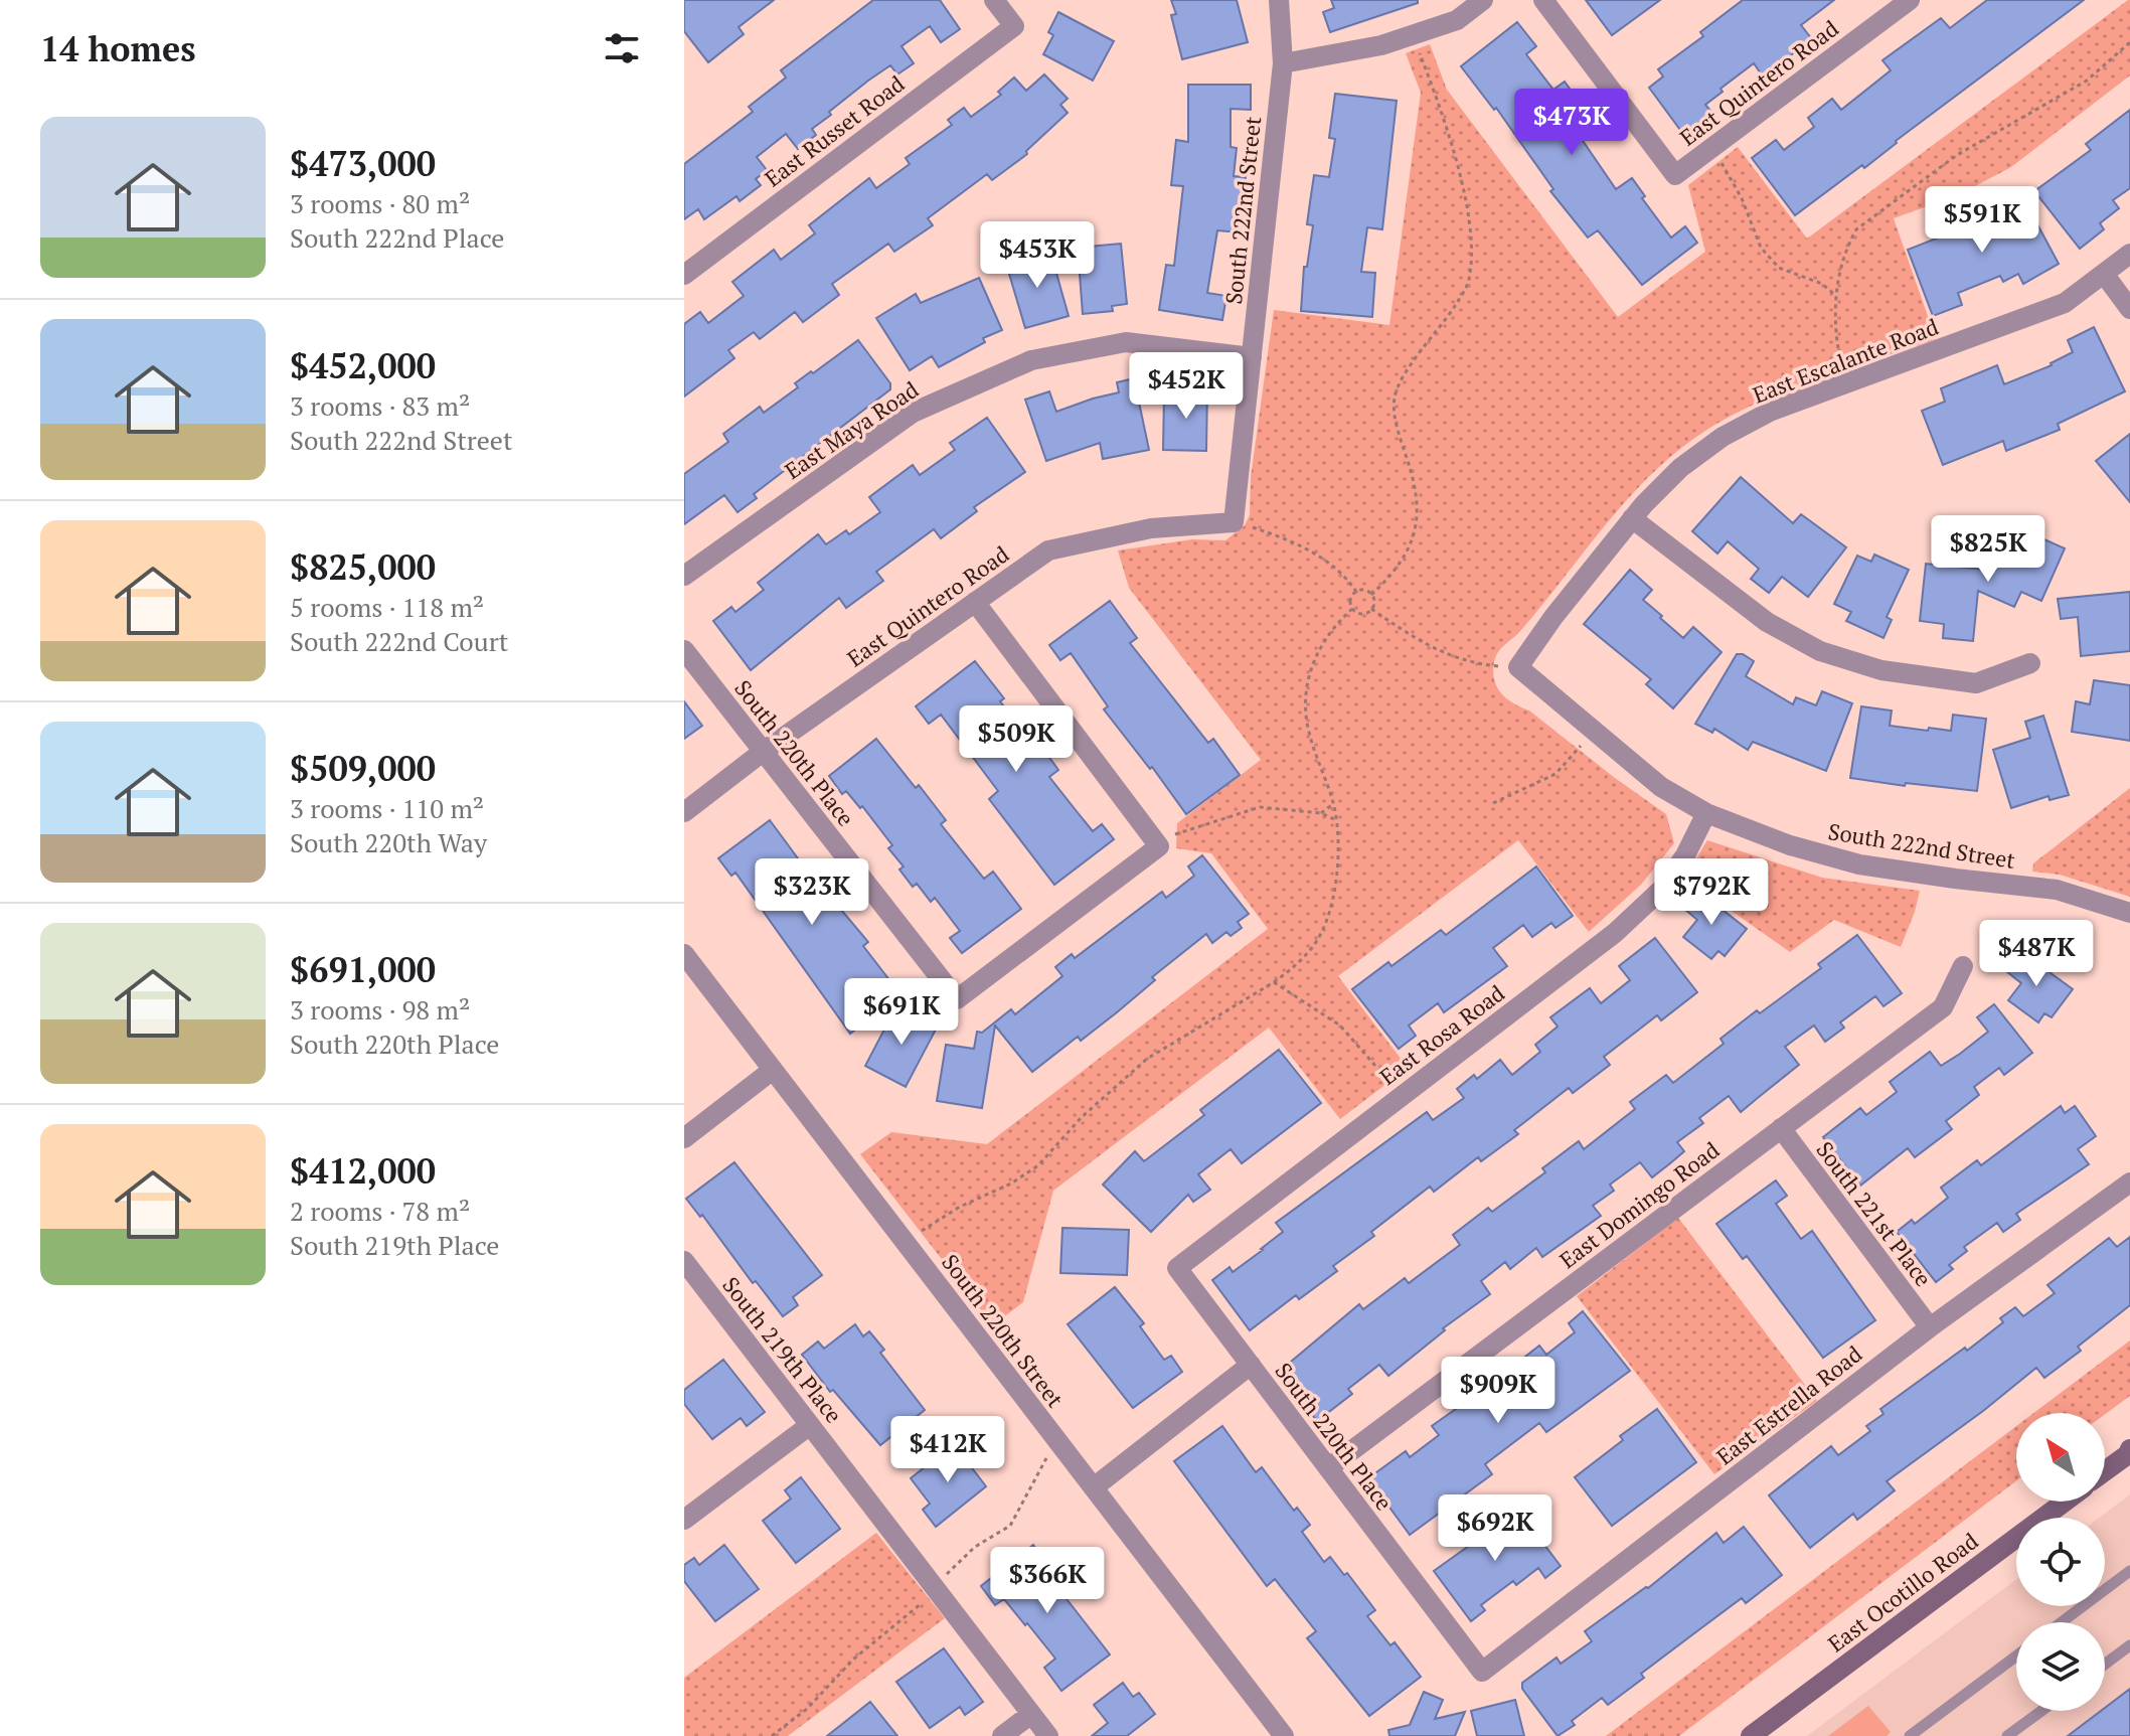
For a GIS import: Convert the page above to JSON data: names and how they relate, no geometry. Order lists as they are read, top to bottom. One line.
{"streets":{"main road":["East Ocotillo Road"],"street":["East Quintero Road","East Russet Road","South 222nd Street","East Escalante Road","East Maya Road","South 220th Place","East Rosa Road","East Domingo Road","South 221st Place","South 220th Street","South 219th Place","East Estrella Road"]},"crossings":[["East Quintero Road","South 222nd Street"],["East Quintero Road","South 220th Place"],["South 222nd Street","East Escalante Road"],["South 222nd Street","East Maya Road"],["South 222nd Street","East Rosa Road"],["South 220th Place","East Rosa Road"],["South 220th Place","East Domingo Road"],["South 220th Place","East Estrella Road"],["East Domingo Road","South 221st Place"],["South 221st Place","East Estrella Road"]],"north":"top left","page":{"heading":"14 homes","price":["$473K","$591K","$453K","$452K","$825K","$509K","$323K","$792K","$487K","$691K","$909K","$412K","$692K","$366K"],"list":[{"name":"$473,000","note":"3 rooms · 80 m² · South 222nd Place"},{"name":"$452,000","note":"3 rooms · 83 m² · South 222nd Street"},{"name":"$825,000","note":"5 rooms · 118 m² · South 222nd Court"},{"name":"$509,000","note":"3 rooms · 110 m² · South 220th Way"},{"name":"$691,000","note":"3 rooms · 98 m² · South 220th Place"},{"name":"$412,000","note":"2 rooms · 78 m² · South 219th Place"}]}}
